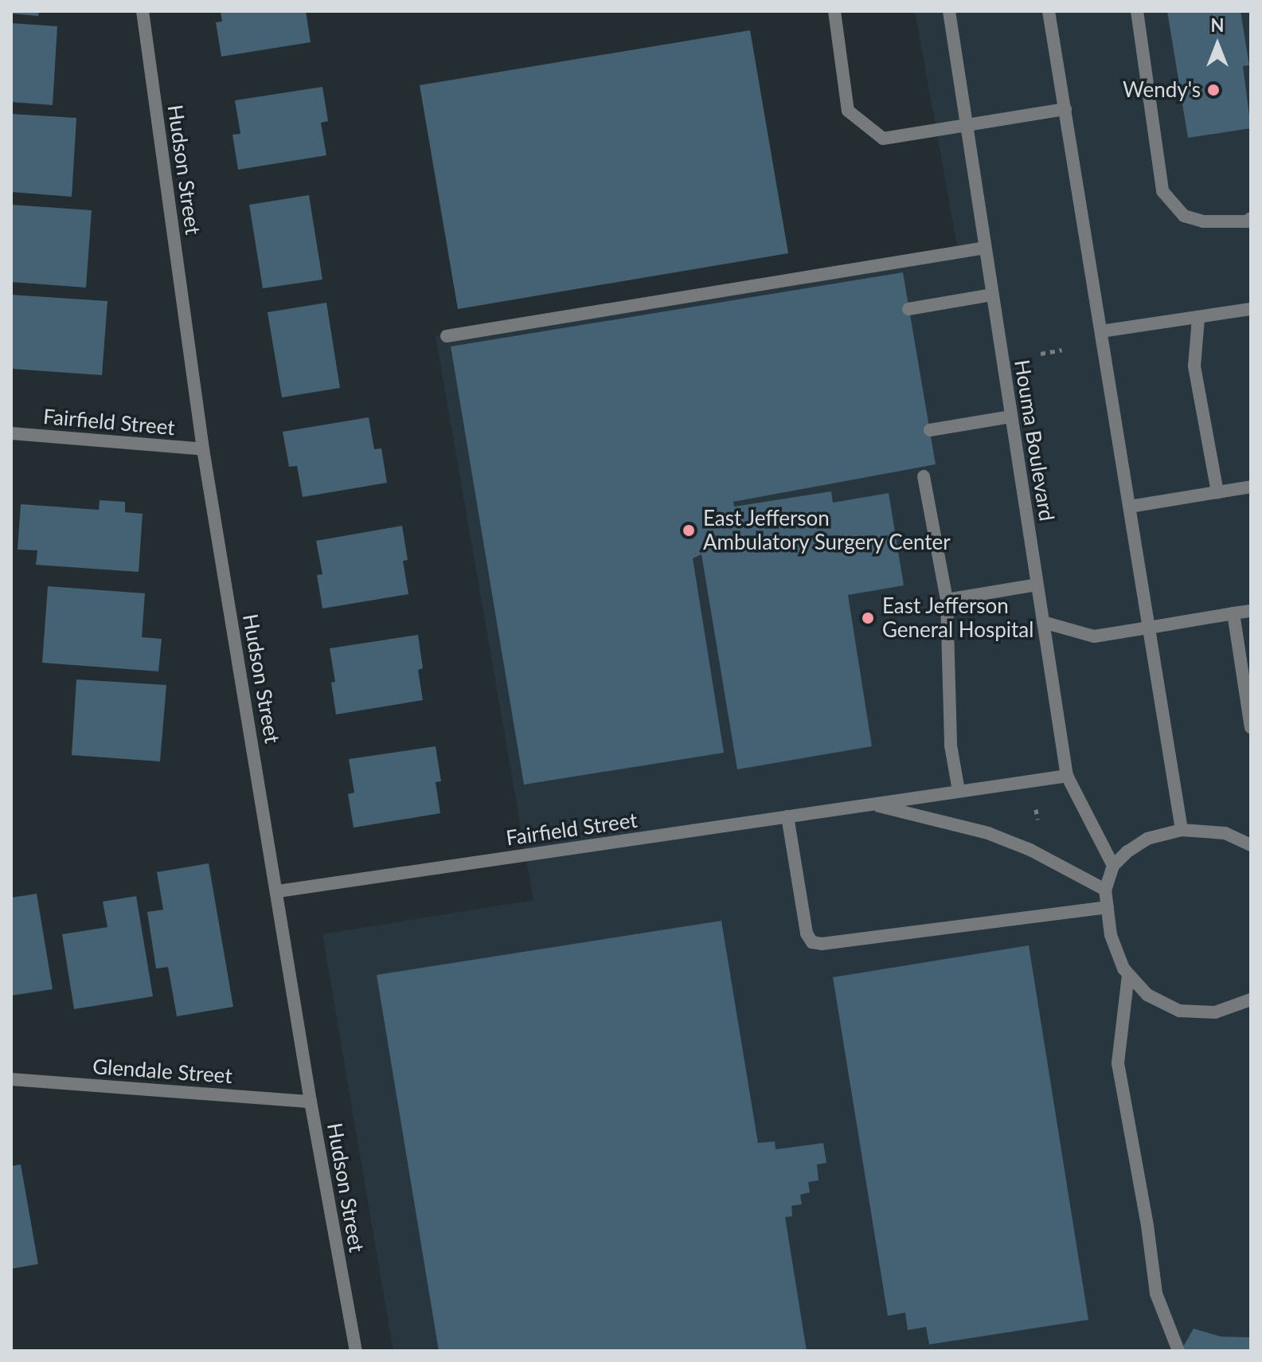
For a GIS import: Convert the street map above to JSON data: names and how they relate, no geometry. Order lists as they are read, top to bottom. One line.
{"streets":{"street":["Hudson Street","Fairfield Street","Houma Boulevard","Glendale Street"]},"crossings":[["Hudson Street","Fairfield Street"],["Hudson Street","Glendale Street"],["Fairfield Street","Houma Boulevard"]],"places":["Wendy's","East Jefferson Ambulatory Surgery Center","East Jefferson General Hospital"],"north":"top"}
